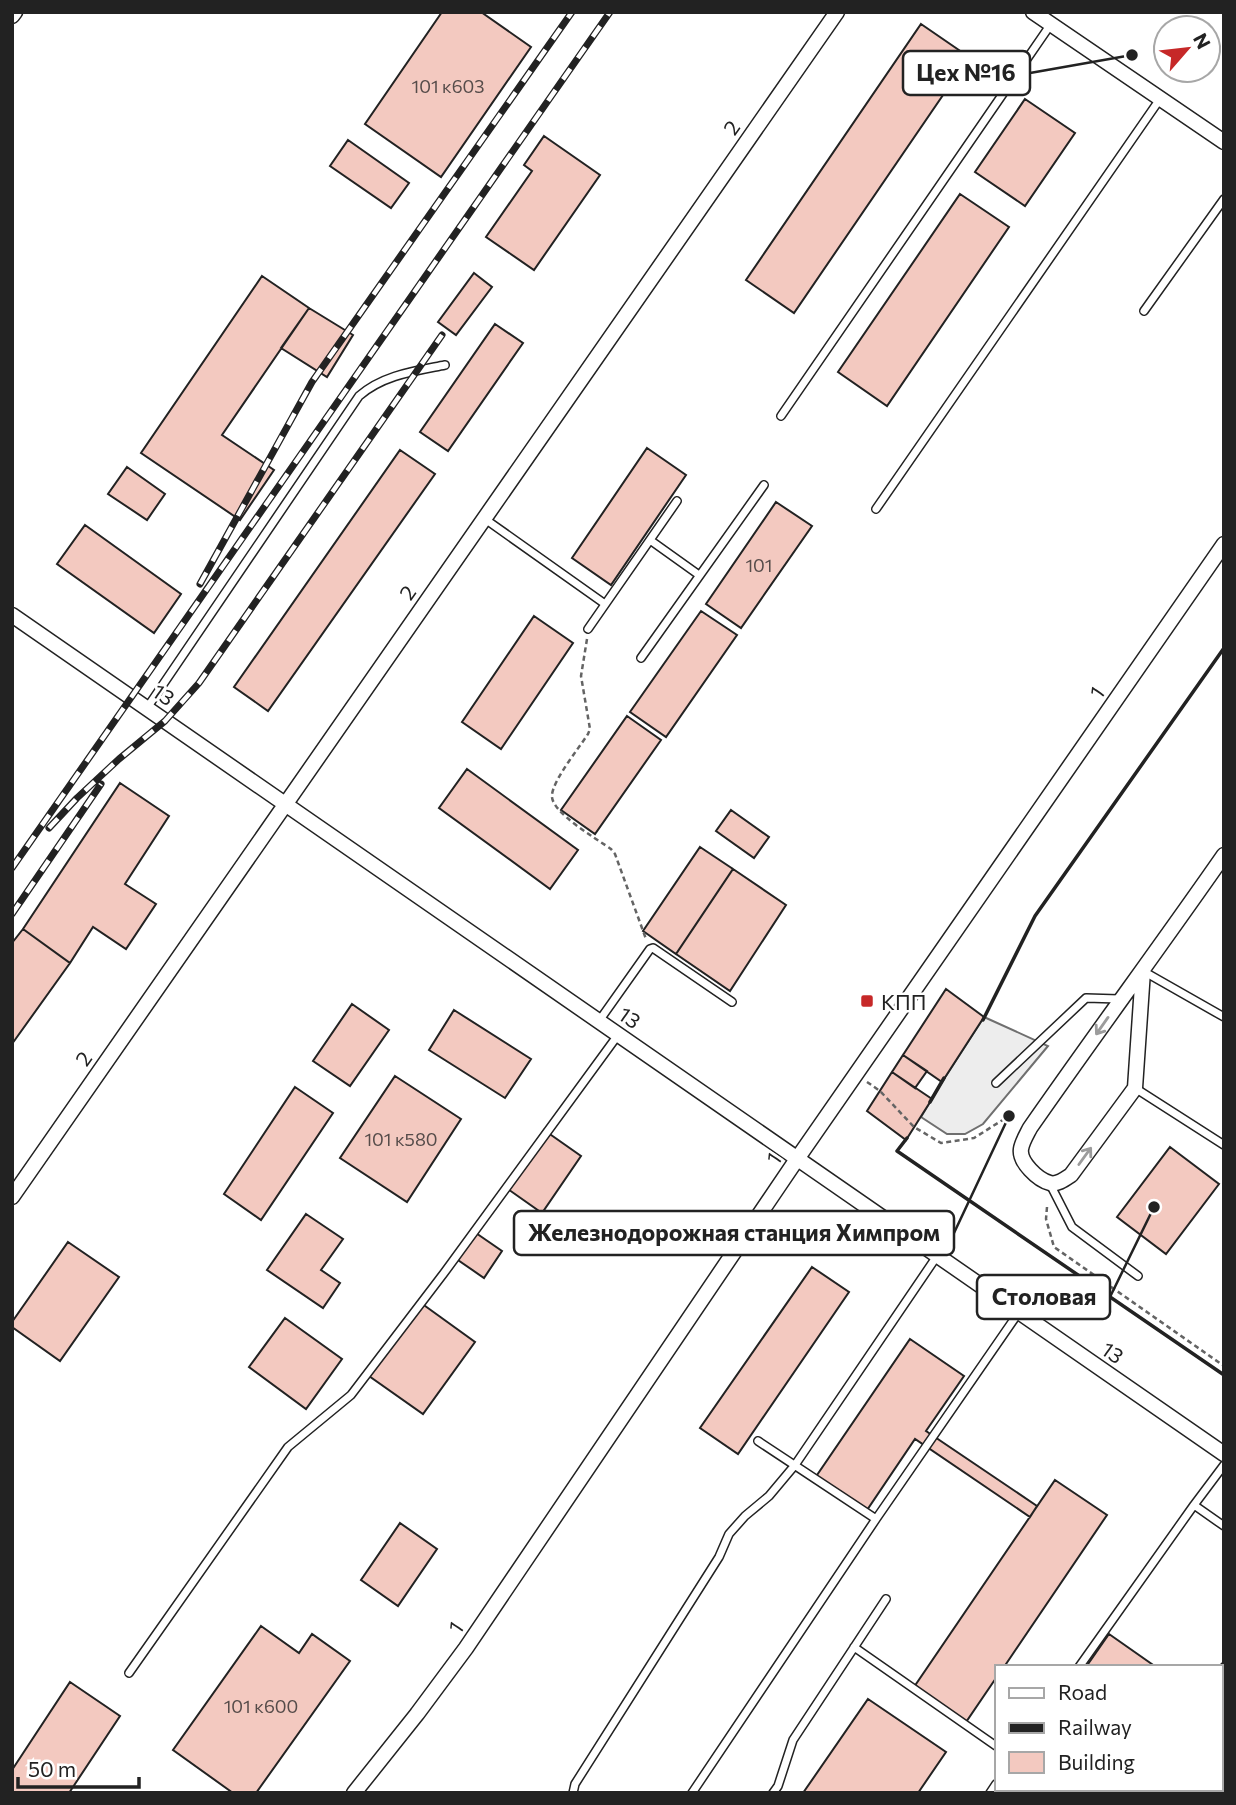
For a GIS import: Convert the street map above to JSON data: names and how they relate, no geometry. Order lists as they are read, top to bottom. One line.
{"streets":{"street":["2","1","13"]},"crossings":[["2","13"],["1","13"]],"places":{"other":["Цех №16","Железнодорожная станция Химпром","Столовая"],"transit":["КПП"]},"house_numbers":["101 к603","101","101 к580","101 к600"],"legend":["Road","Railway","Building"],"scale_bar":"50 m","north":"top right"}
